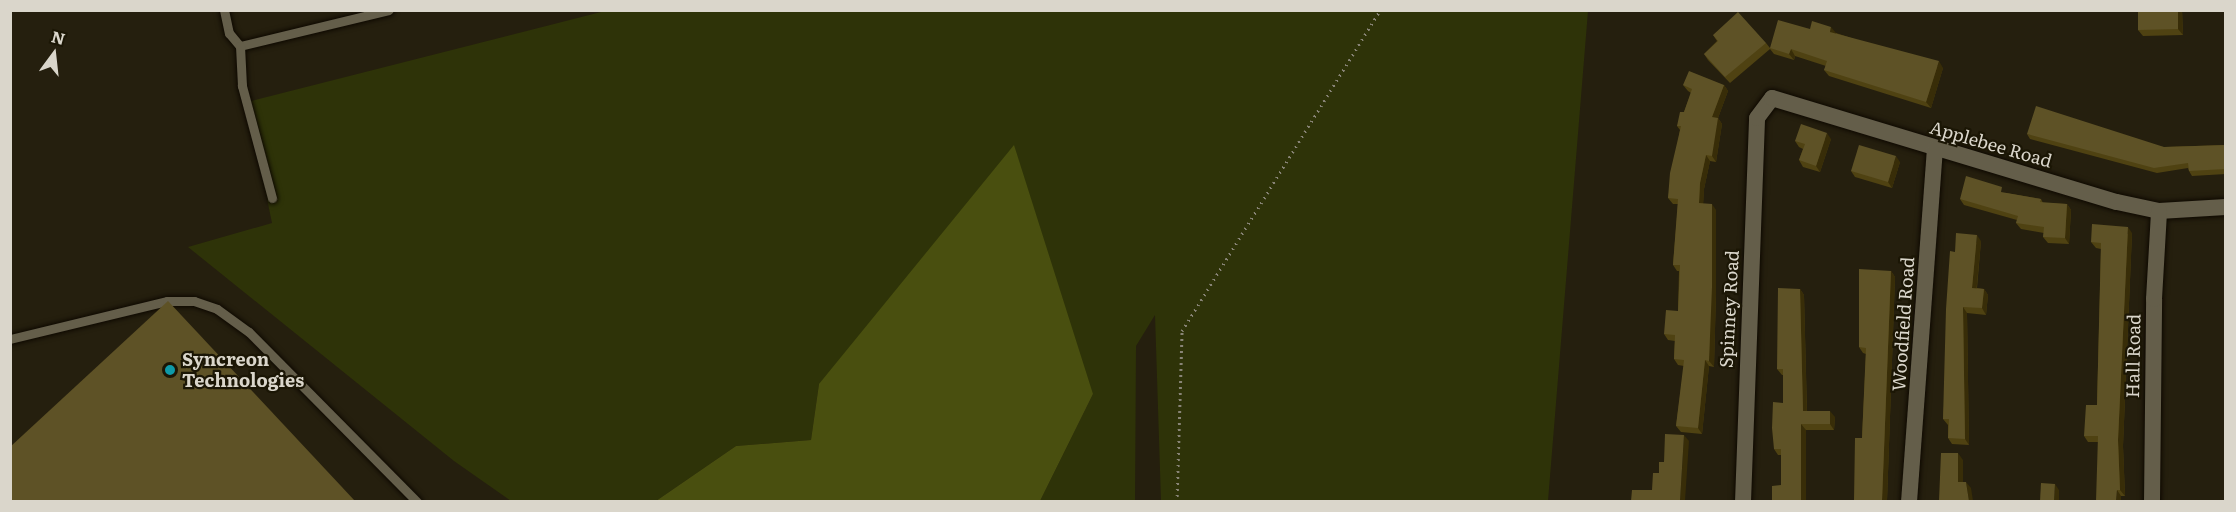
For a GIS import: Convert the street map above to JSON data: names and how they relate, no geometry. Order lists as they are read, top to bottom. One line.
{"streets":{"street":["Applebee Road","Spinney Road","Woodfield Road","Hall Road"]},"crossings":[["Applebee Road","Spinney Road"],["Applebee Road","Woodfield Road"],["Applebee Road","Hall Road"]],"places":["Syncreon Technologies"],"north":"top"}
